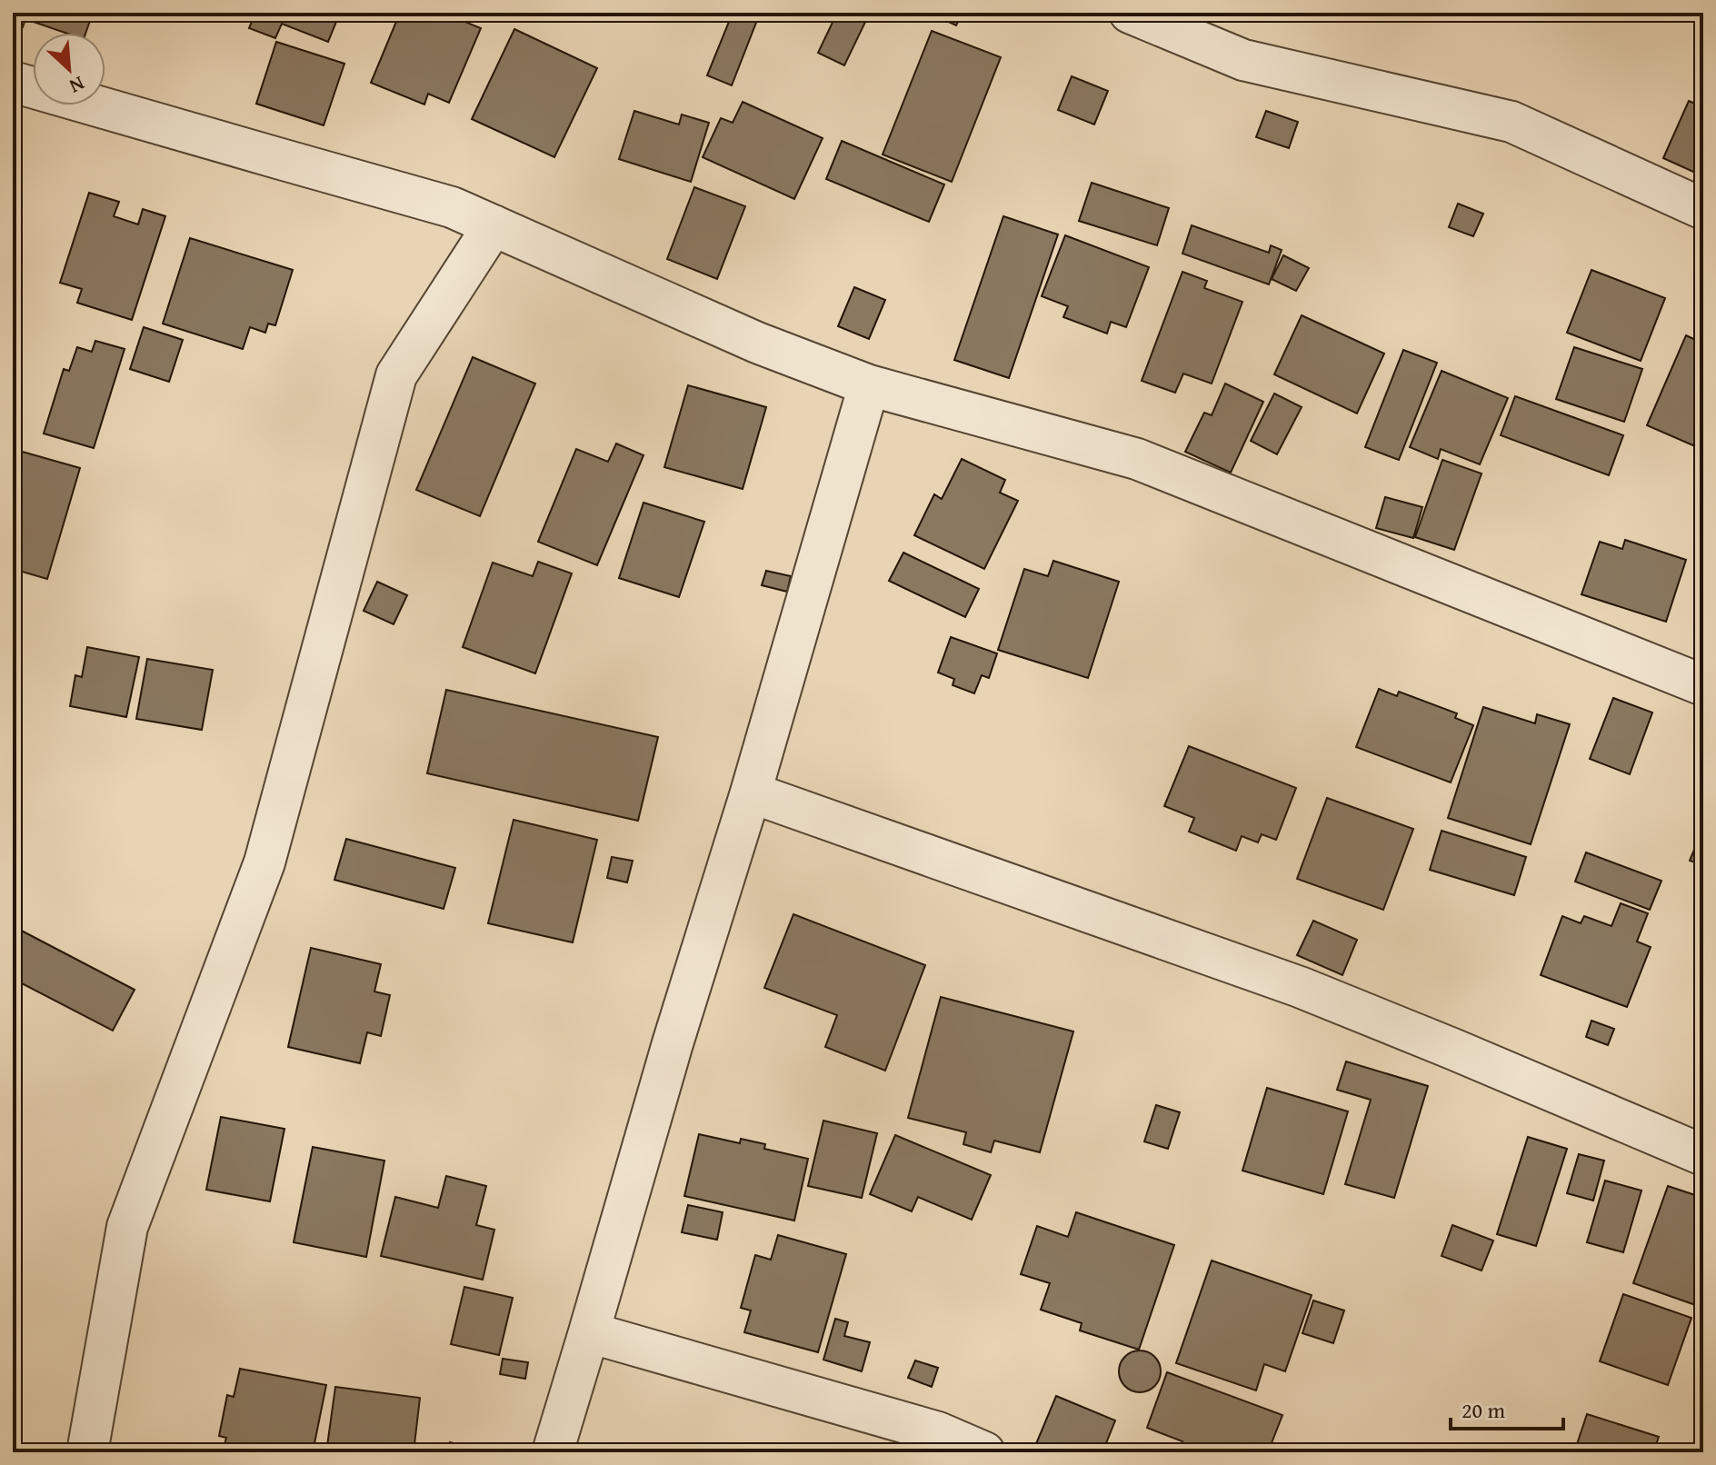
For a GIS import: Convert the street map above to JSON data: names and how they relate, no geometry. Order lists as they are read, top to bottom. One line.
{"scale_bar":"20 m","north":"bottom right"}
